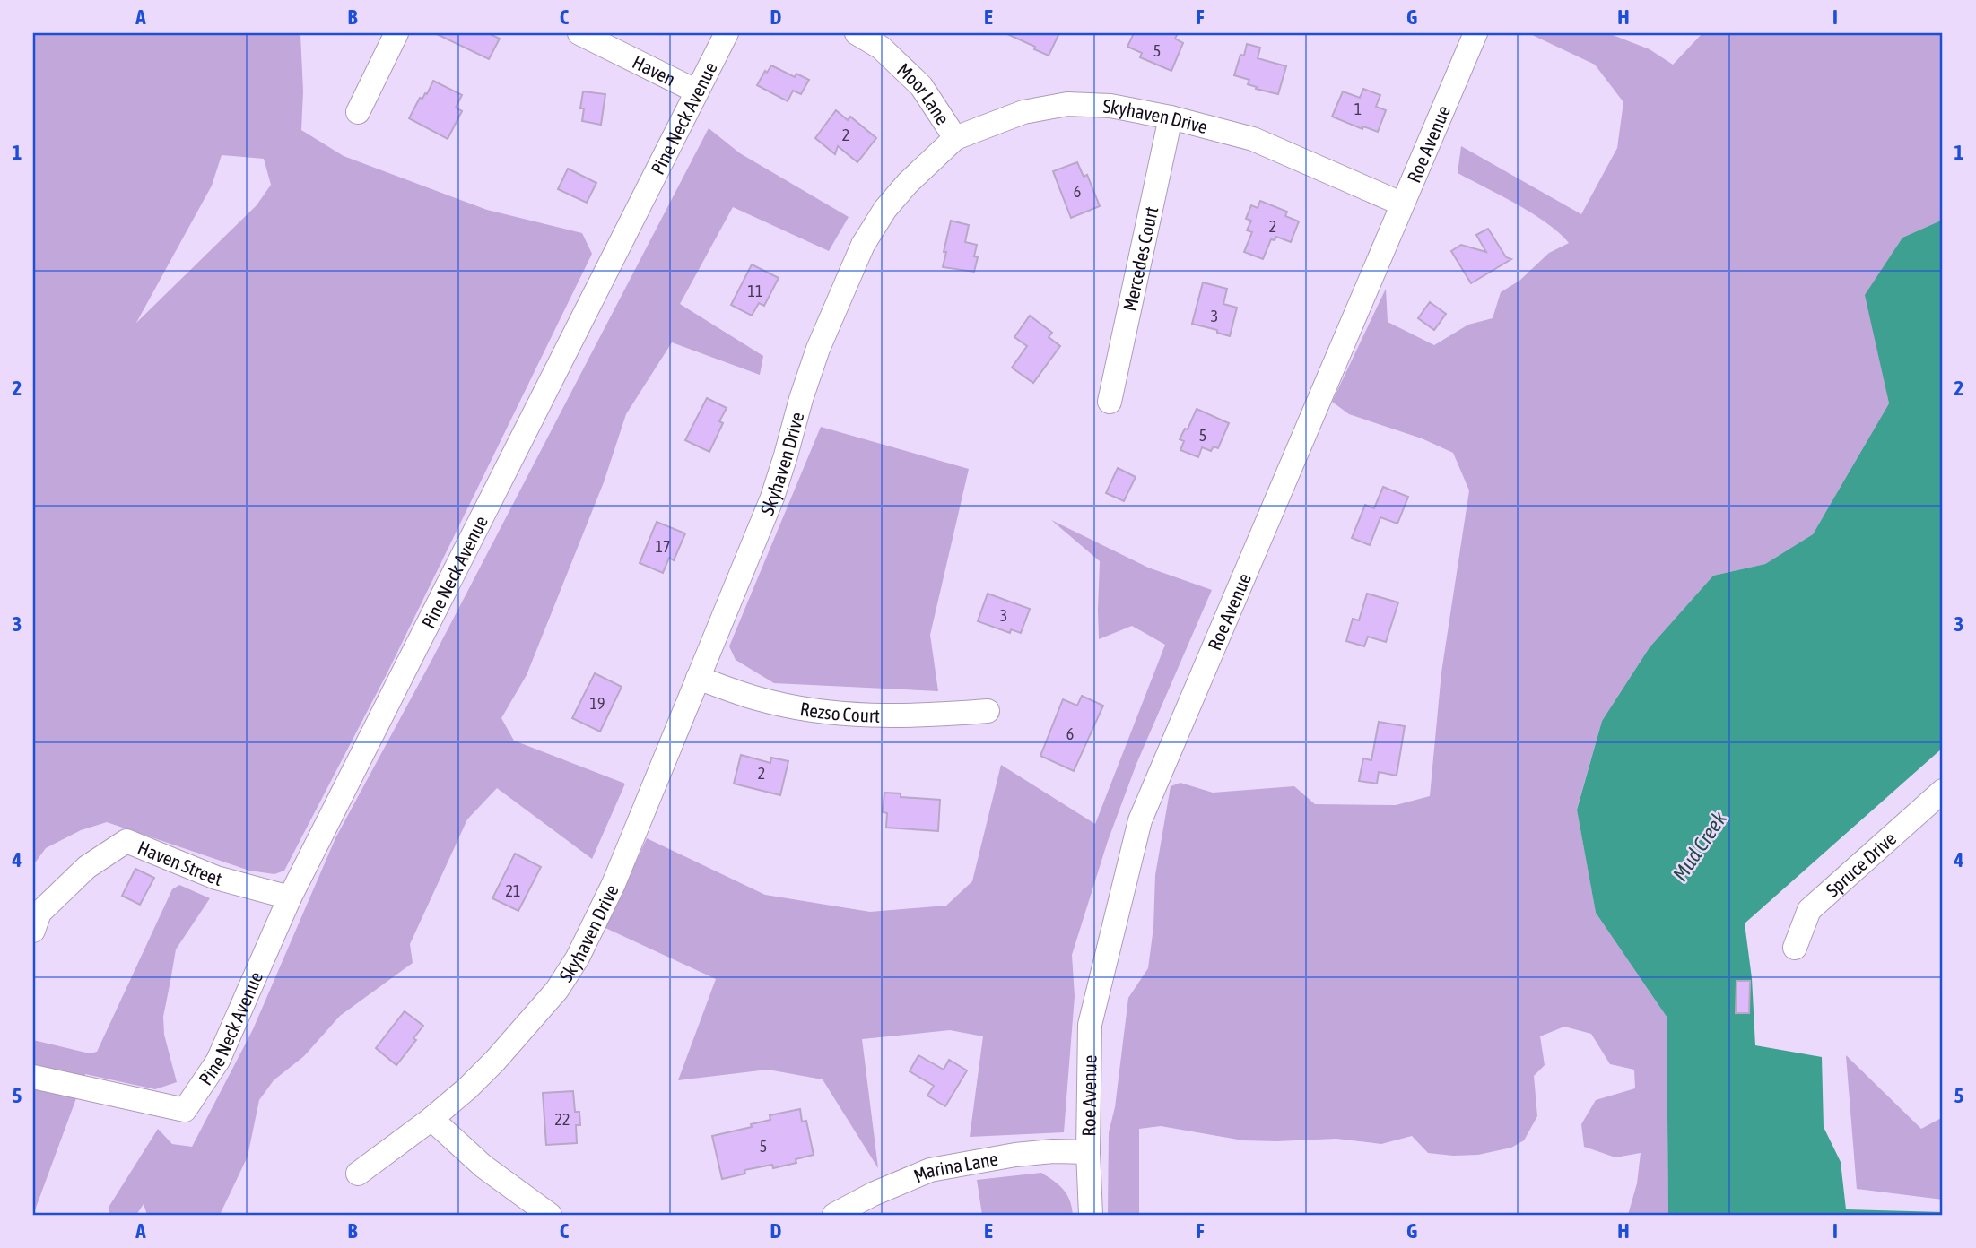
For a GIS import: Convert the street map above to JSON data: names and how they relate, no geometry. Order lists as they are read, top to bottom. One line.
{"streets":{"street":["Haven","Moor Lane","Pine Neck Avenue","Skyhaven Drive","Roe Avenue","Mercedes Court","Rezso Court","Haven Street","Spruce Drive","Marina Lane"]},"crossings":[["Haven","Pine Neck Avenue"],["Moor Lane","Skyhaven Drive"],["Pine Neck Avenue","Haven Street"],["Skyhaven Drive","Roe Avenue"],["Skyhaven Drive","Mercedes Court"],["Skyhaven Drive","Rezso Court"],["Roe Avenue","Marina Lane"]],"water":["Mud Creek"],"house_numbers":["5","1","2","6","2","11","3","5","17","3","19","6","2","21","22","5"],"grid":{"columns":["A","B","C","D","E","F","G","H","I"],"rows":["1","2","3","4","5"]}}
